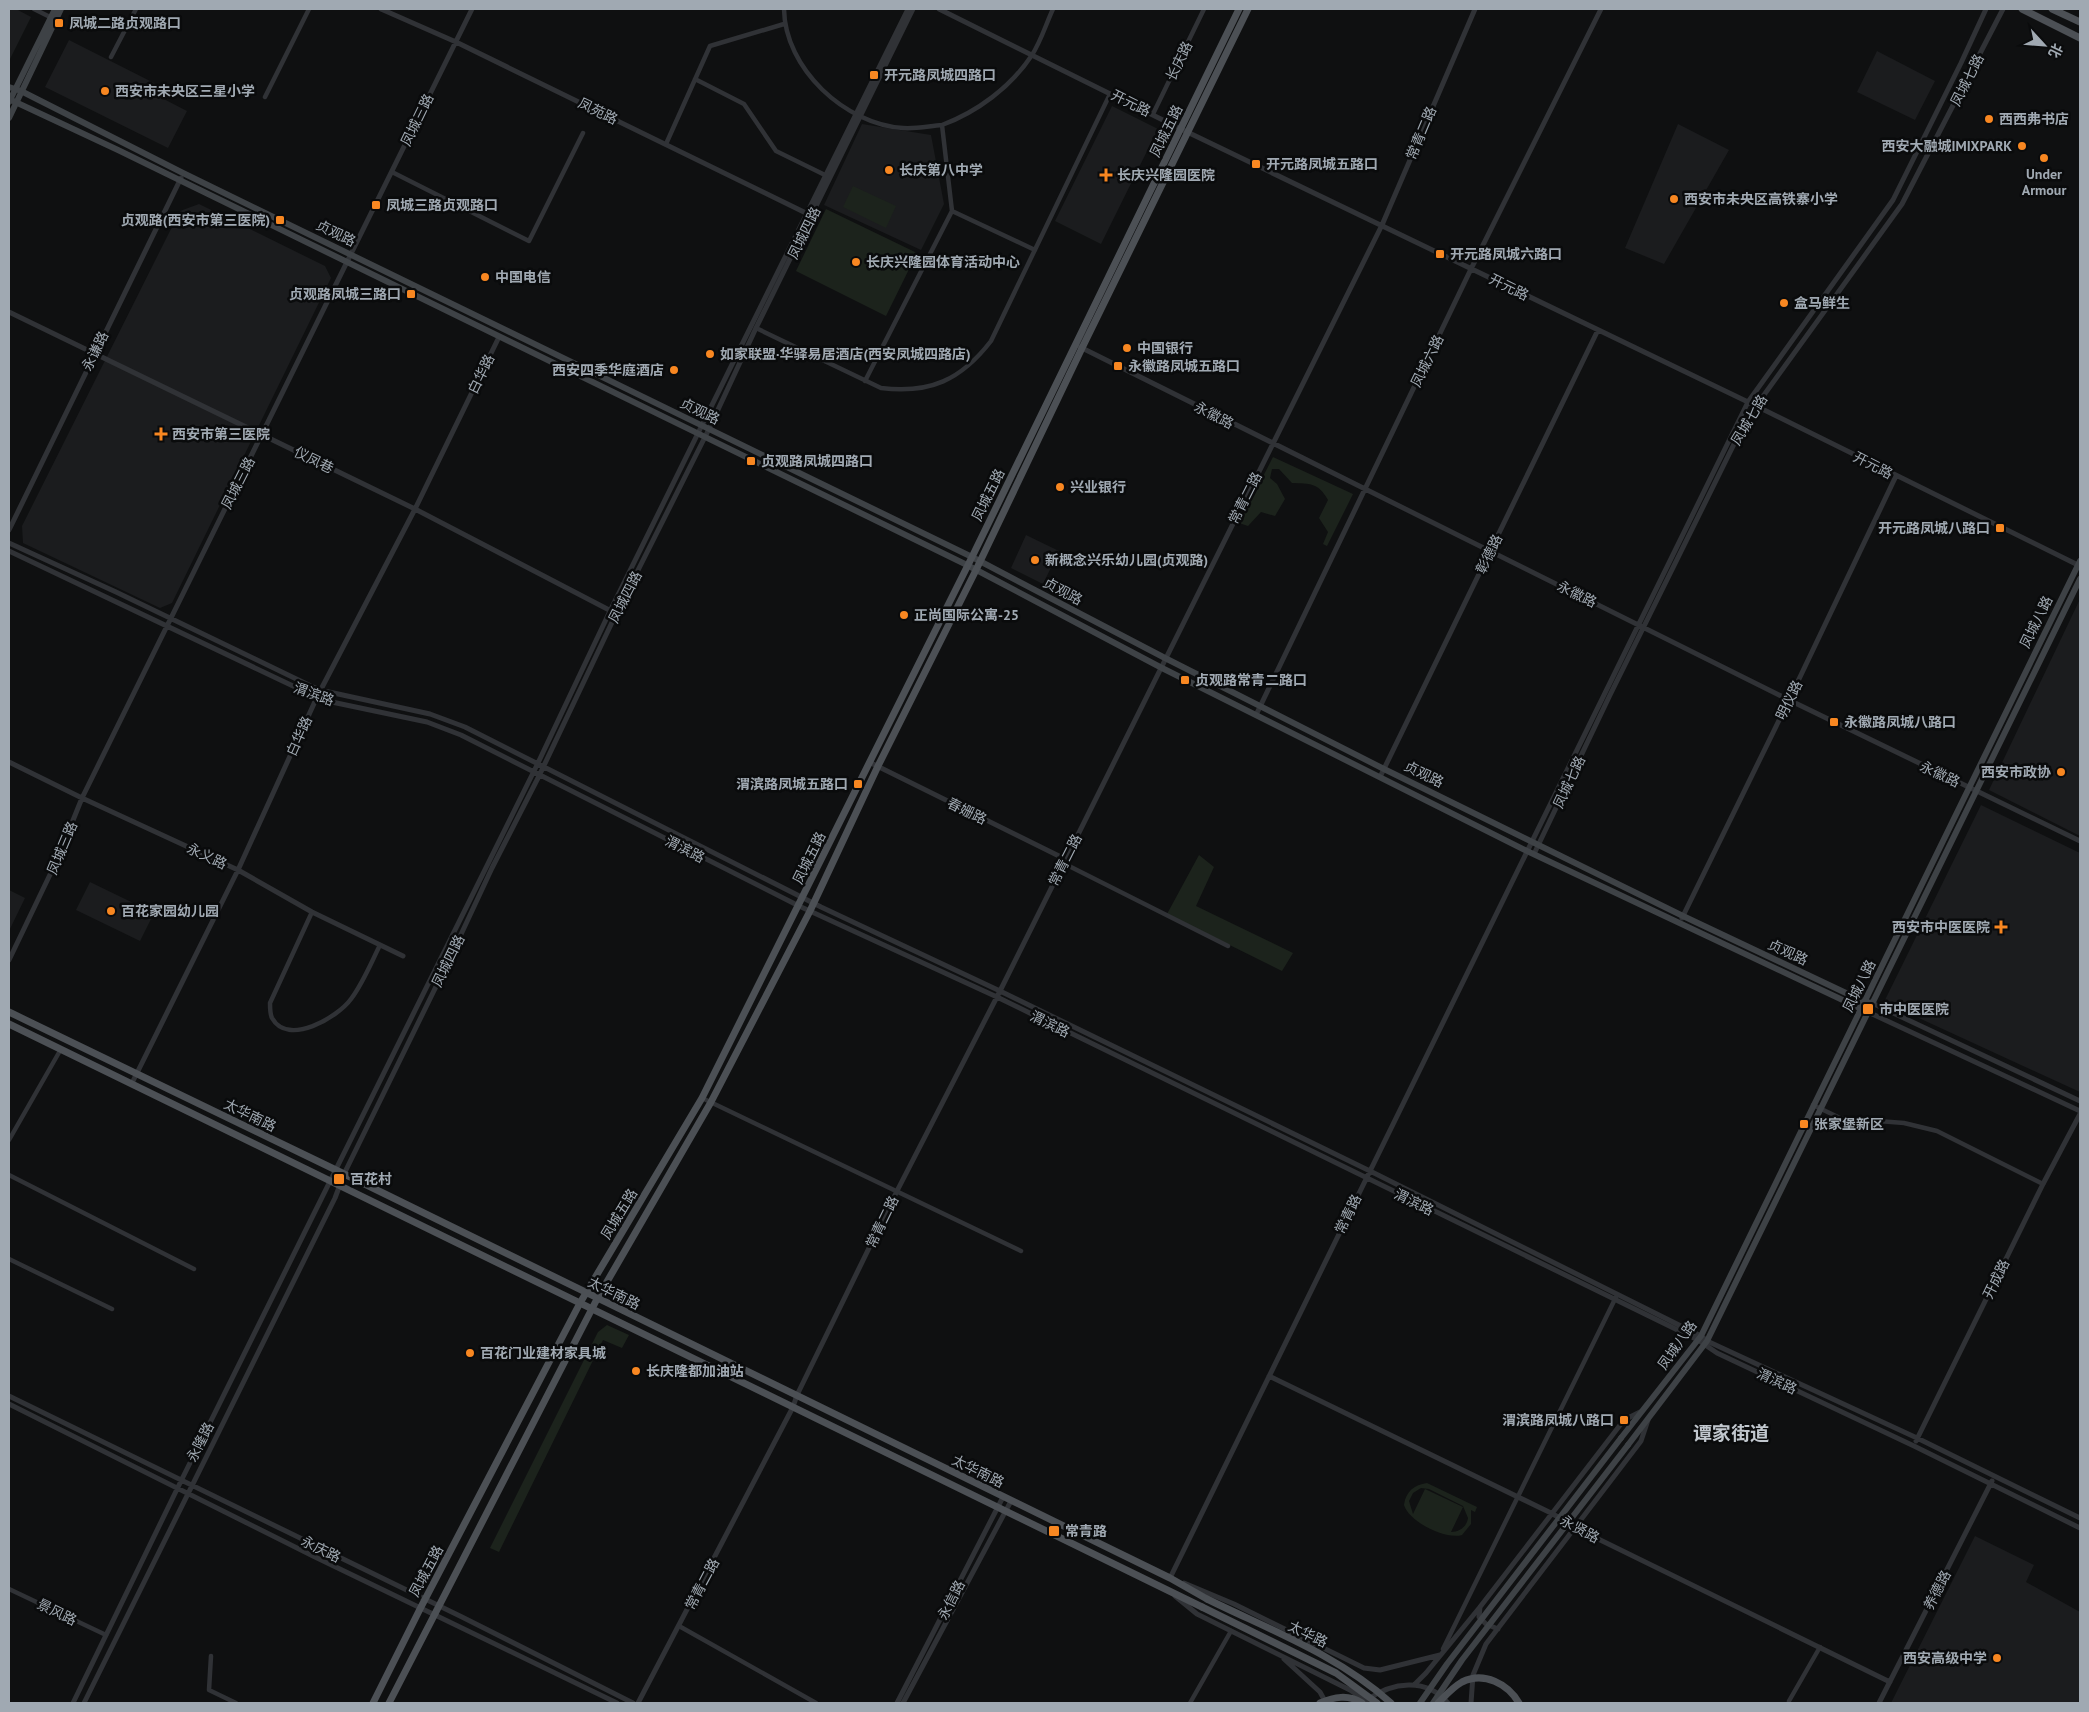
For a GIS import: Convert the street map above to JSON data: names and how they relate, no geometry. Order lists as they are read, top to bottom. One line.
{"streets":{"main road":["凤城五路","贞观路","凤城八路","太华南路","太华路"],"street":["长庆路","凤城七路","开元路","凤苑路","凤城三路","常青二路","凤城四路","永谦路","凤城六路","白华路","永徽路","仪凤巷","彰德路","渭滨路","明仪路","春姗路","永义路","常青路","开成路","永隆路","永贤路","永庆路","养德路","永信路","景风路"]},"crossings":[["长庆路","开元路"],["凤城七路","开元路"],["凤城七路","贞观路"],["凤城七路","永徽路"],["凤城七路","常青路"],["开元路","凤城五路"],["开元路","常青二路"],["开元路","凤城六路"],["开元路","彰德路"],["开元路","凤城八路"],["开元路","明仪路"],["凤苑路","凤城三路"],["凤苑路","凤城四路"],["凤城三路","贞观路"],["凤城三路","仪凤巷"],["凤城三路","渭滨路"],["凤城三路","永义路"],["凤城五路","贞观路"],["凤城五路","永徽路"],["凤城五路","渭滨路"],["凤城五路","春姗路"],["凤城五路","太华南路"],["凤城五路","永庆路"],["常青二路","贞观路"],["常青二路","永徽路"],["常青二路","渭滨路"],["常青二路","春姗路"],["常青二路","太华南路"],["贞观路","凤城四路"],["贞观路","永谦路"],["贞观路","凤城六路"],["贞观路","白华路"],["贞观路","彰德路"],["贞观路","凤城八路"],["贞观路","明仪路"],["贞观路","常青路"],["贞观路","开成路"],["凤城四路","仪凤巷"],["凤城四路","渭滨路"],["凤城四路","太华南路"],["凤城四路","永隆路"],["永谦路","仪凤巷"],["凤城六路","永徽路"],["白华路","仪凤巷"],["白华路","渭滨路"],["白华路","永义路"],["白华路","太华南路"],["永徽路","彰德路"],["永徽路","凤城八路"],["永徽路","明仪路"],["凤城八路","渭滨路"],["凤城八路","永贤路"],["渭滨路","常青路"],["渭滨路","开成路"],["渭滨路","养德路"],["太华南路","常青路"],["太华南路","永隆路"],["太华南路","永信路"],["太华南路","太华路"],["常青路","永贤路"],["永隆路","永庆路"],["永隆路","景风路"],["永贤路","养德路"]],"districts":["谭家街道"],"places":{"transit":["凤城二路贞观路口","开元路凤城四路口","开元路凤城五路口","凤城三路贞观路口","贞观路(西安市第三医院)","开元路凤城六路口","贞观路凤城三路口","永徽路凤城五路口","贞观路凤城四路口","开元路凤城八路口","贞观路常青二路口","永徽路凤城八路口","渭滨路凤城五路口","市中医医院","张家堡新区","百花村","渭滨路凤城八路口","常青路"],"other":["西安市未央区三星小学","西西弗书店","西安大融城IMIXPARK","Under Armour","长庆第八中学","西安市未央区高铁寨小学","长庆兴隆园体育活动中心","中国电信","盒马鲜生","中国银行","如家联盟·华驿易居酒店(西安凤城四路店)","西安四季华庭酒店","兴业银行","新概念兴乐幼儿园(贞观路)","正尚国际公寓-25","西安市政协","百花家园幼儿园","百花门业建材家具城","长庆隆都加油站","西安高级中学"],"health":["长庆兴隆园医院","西安市第三医院","西安市中医医院"]},"north":"bottom right"}
